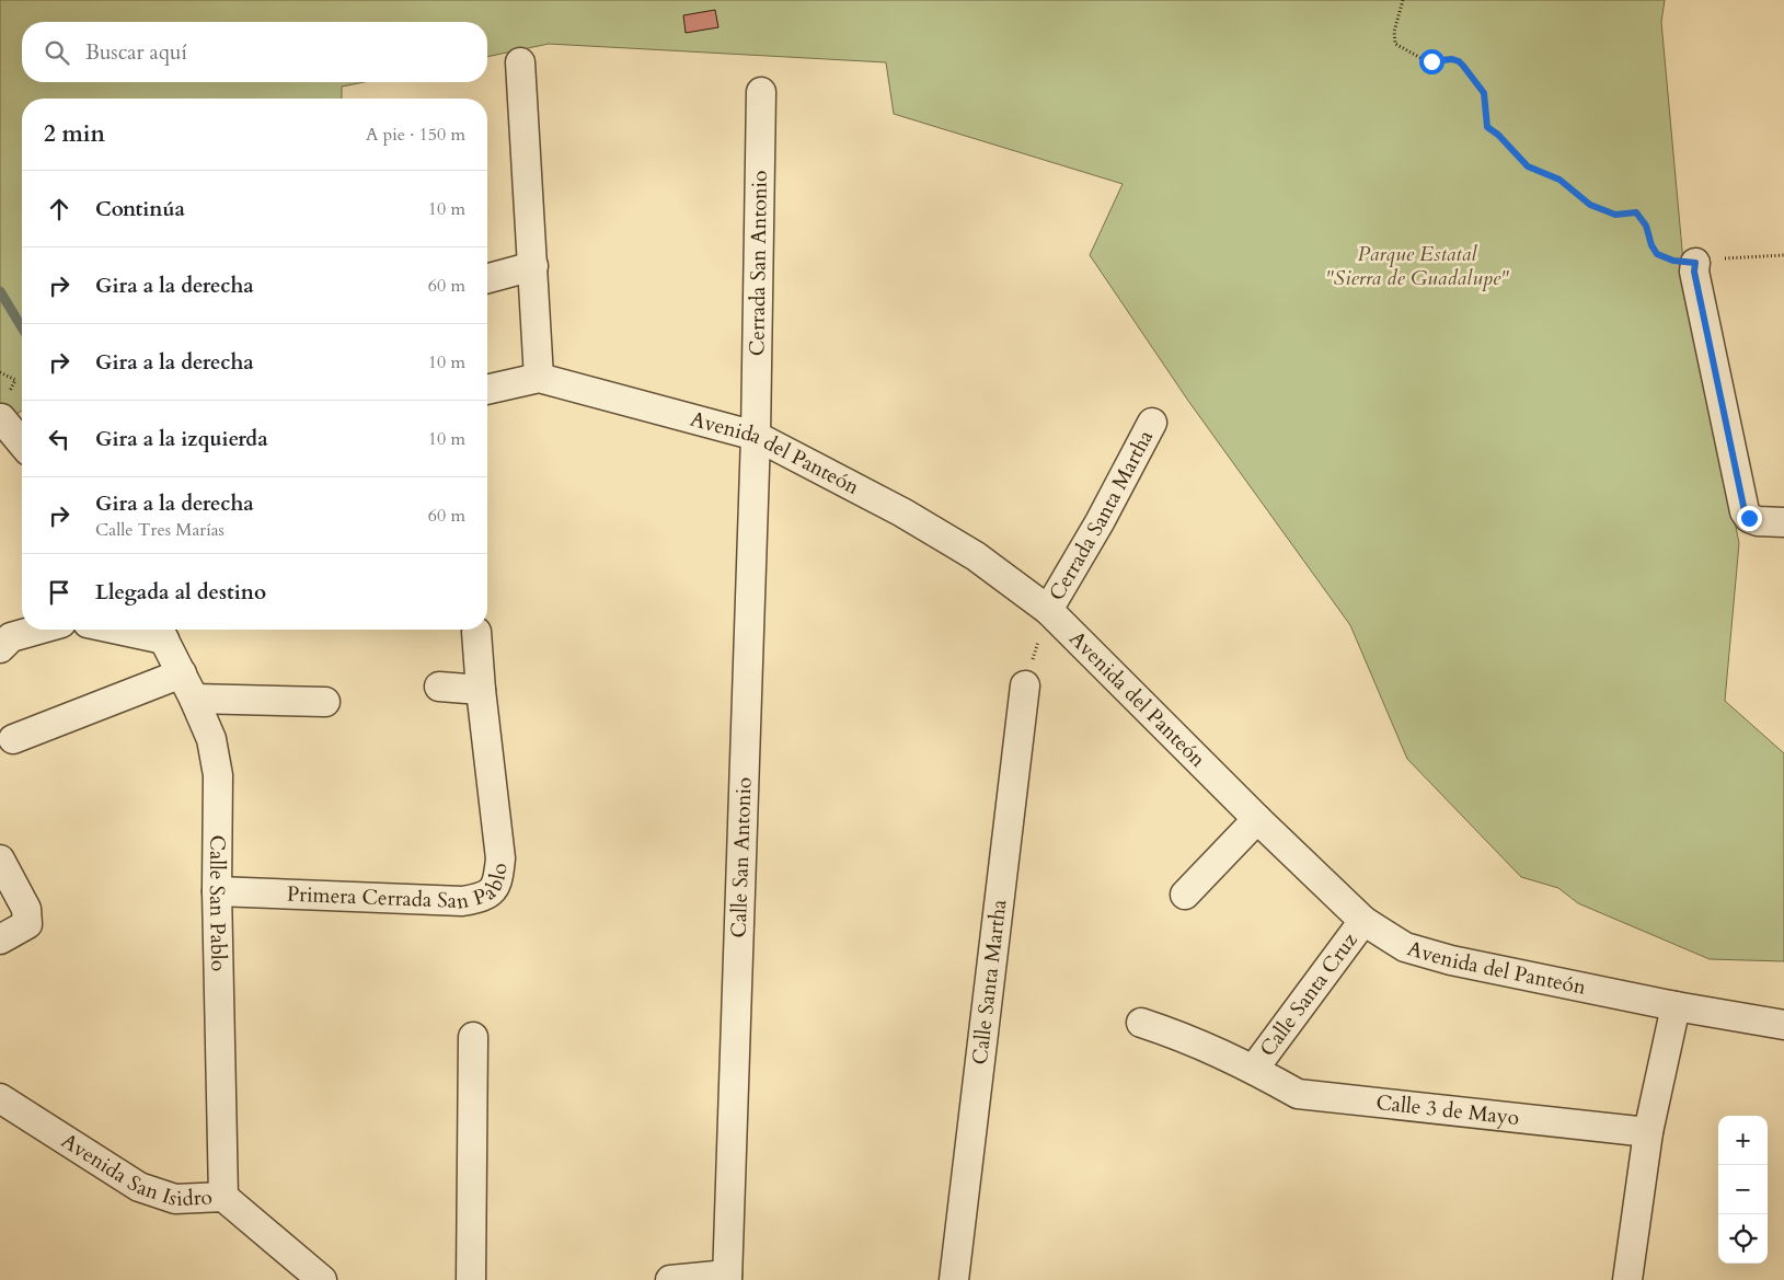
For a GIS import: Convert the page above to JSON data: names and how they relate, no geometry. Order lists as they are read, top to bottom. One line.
{"streets":{"street":["Cerrada San Antonio","Avenida del Panteón","Cerrada Santa Martha","Calle San Antonio","Primera Cerrada San Pablo","Calle San Pablo","Calle Santa Martha","Calle Santa Cruz","Calle 3 de Mayo","Avenida San Isidro"]},"crossings":[["Cerrada San Antonio","Avenida del Panteón"],["Cerrada San Antonio","Calle San Antonio"],["Avenida del Panteón","Cerrada Santa Martha"],["Avenida del Panteón","Calle San Antonio"],["Avenida del Panteón","Calle Santa Cruz"],["Primera Cerrada San Pablo","Calle San Pablo"],["Calle San Pablo","Avenida San Isidro"],["Calle Santa Cruz","Calle 3 de Mayo"]],"parks":["Parque Estatal \"Sierra de Guadalupe\""],"page":{"search":"Buscar aquí","heading":["2 min","A pie · 150 m"],"list":[["Continúa","10 m"],["Gira a la derecha","60 m"],["Gira a la derecha","10 m"],["Gira a la izquierda","10 m"],["Gira a la derecha","Calle Tres Marías","60 m"],"Llegada al destino"],"map_buttons":["+","−"]}}
